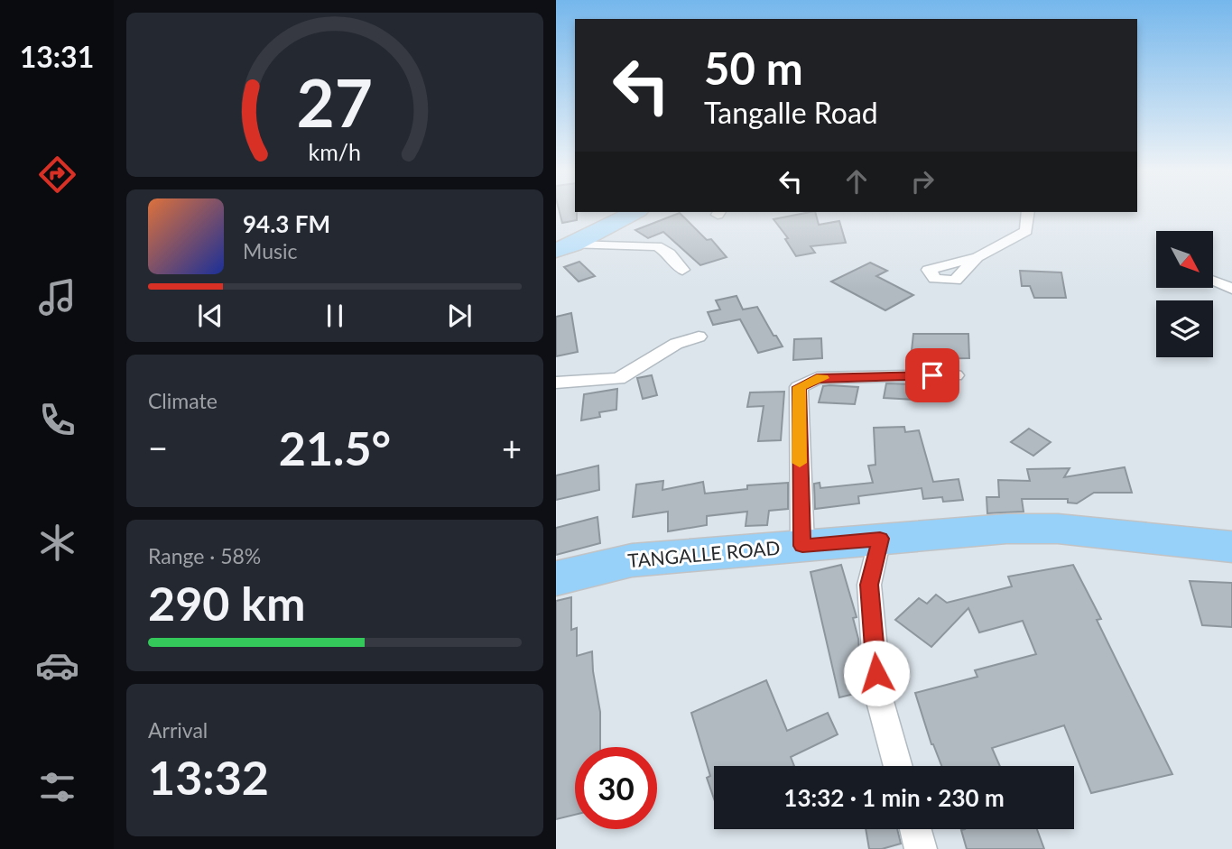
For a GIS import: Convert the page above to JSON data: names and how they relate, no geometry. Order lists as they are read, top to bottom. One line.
{"streets":{"highway":["TANGALLE ROAD"]},"north":"bottom right","page":{"tabs":"13:31","turn":["50 m","Tangalle Road"],"song":["94.3 FM","Music"],"tile":["Climate",["Range · 58%","290 km"],["Arrival","13:32"]],"heat":["−","21.5°","+"],"limit":"30","trip":"13:32 · 1 min · 230 m","gauge":["27","km/h"]}}
